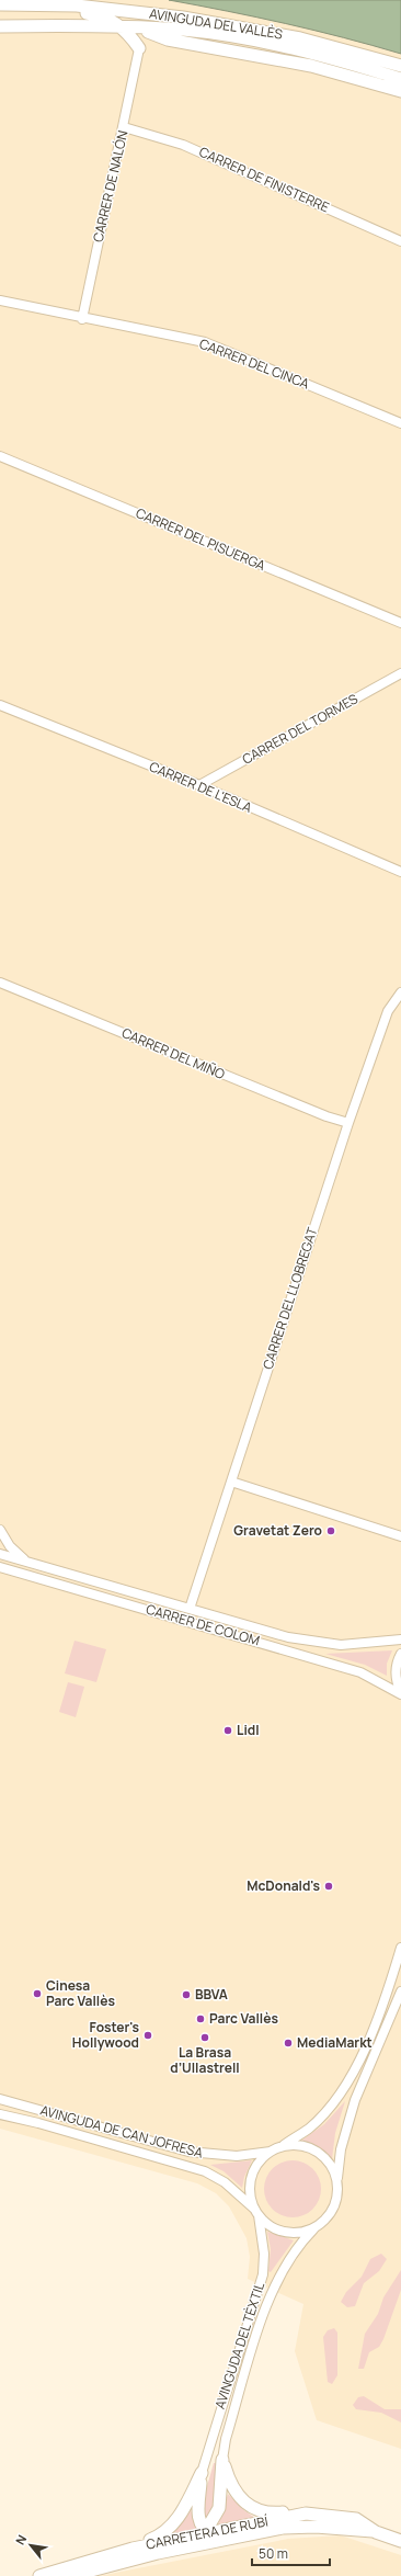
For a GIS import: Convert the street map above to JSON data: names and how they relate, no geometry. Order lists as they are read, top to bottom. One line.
{"streets":{"main road":["AVINGUDA DEL VALLÈS","CARRETERA DE RUBÍ"],"street":["CARRER DE FINISTERRE","CARRER DE NALÓN","CARRER DEL CINCA","CARRER DEL PISUERGA","CARRER DEL TORMES","CARRER DE L'ESLA","CARRER DEL MIÑO","CARRER DEL LLOBREGAT","CARRER DE COLOM","AVINGUDA DE CAN JOFRESA","AVINGUDA DEL TÈXTIL"]},"crossings":[["CARRER DE FINISTERRE","CARRER DE NALÓN"],["CARRER DE NALÓN","CARRER DEL CINCA"],["CARRER DEL TORMES","CARRER DE L'ESLA"],["CARRER DEL MIÑO","CARRER DEL LLOBREGAT"],["CARRER DEL LLOBREGAT","CARRER DE COLOM"],["AVINGUDA DE CAN JOFRESA","AVINGUDA DEL TÈXTIL"]],"places":["Gravetat Zero","Lidl","McDonald's","Cinesa Parc Vallès","BBVA","Parc Vallès","Foster's Hollywood","La Brasa d’Ullastrell","MediaMarkt"],"scale_bar":"50 m","north":"top left"}
